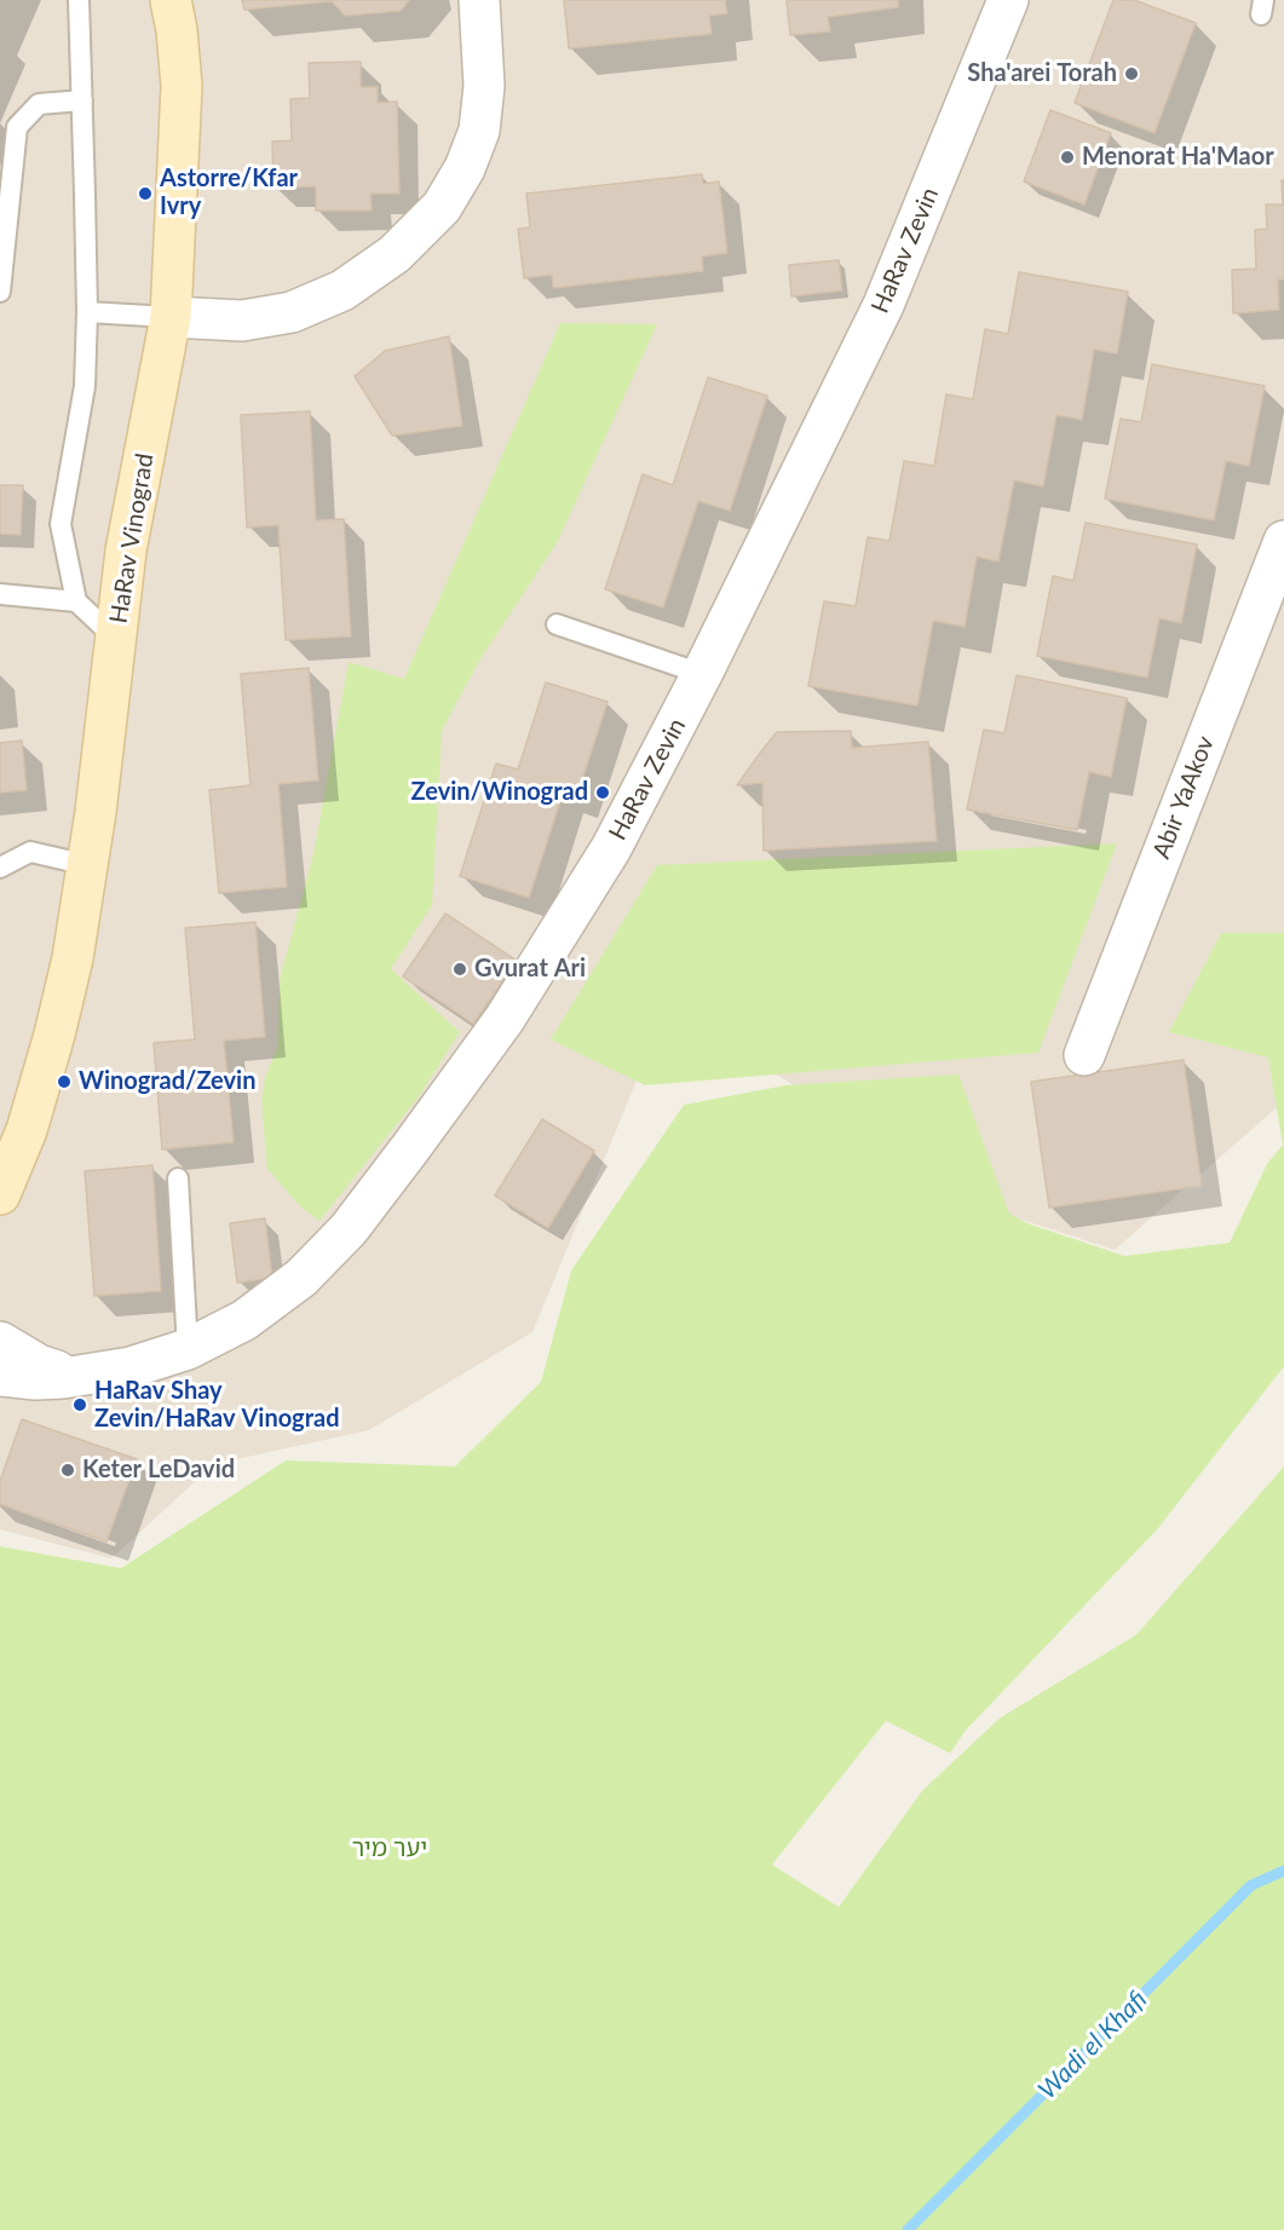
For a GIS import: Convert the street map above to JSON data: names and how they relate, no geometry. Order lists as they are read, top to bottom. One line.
{"streets":{"street":["HaRav Zevin","HaRav Vinograd","Abir YaAkov"]},"water":["Wadi el Khafi"],"parks":["יער מיר"],"places":["Sha'arei Torah","Menorat Ha'Maor","Astorre/Kfar Ivry","Zevin/Winograd","Gvurat Ari","Winograd/Zevin","HaRav Shay Zevin/HaRav Vinograd","Keter LeDavid"]}
